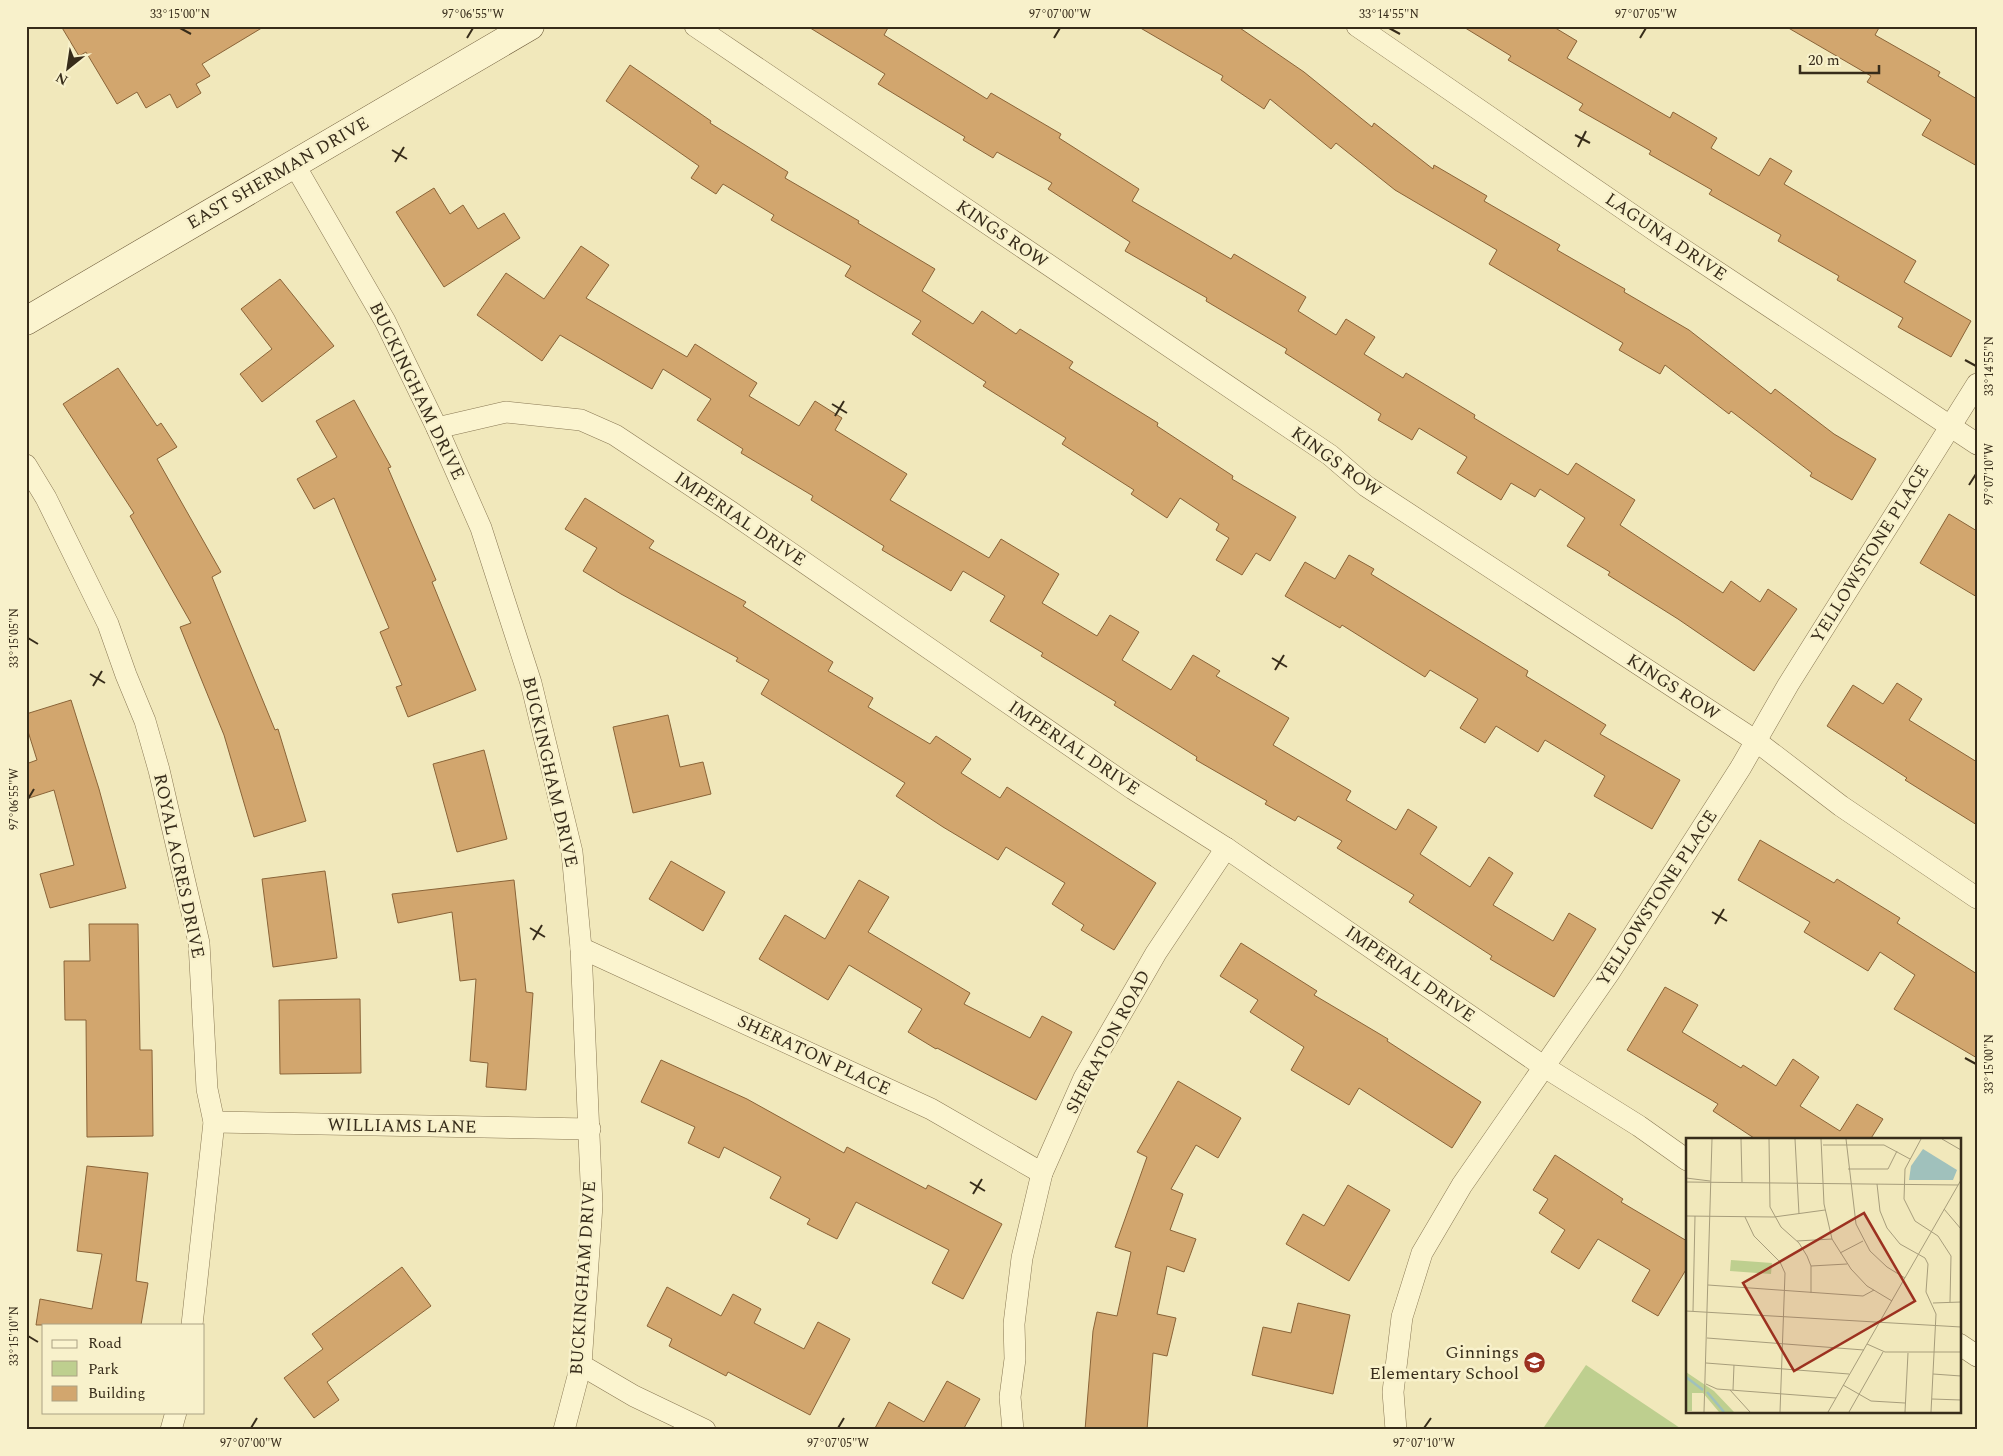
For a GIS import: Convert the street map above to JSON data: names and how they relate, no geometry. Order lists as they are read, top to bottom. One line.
{"streets":{"main road":["EAST SHERMAN DRIVE"],"street":["KINGS ROW","LAGUNA DRIVE","BUCKINGHAM DRIVE","IMPERIAL DRIVE","YELLOWSTONE PLACE","ROYAL ACRES DRIVE","SHERATON ROAD","SHERATON PLACE","WILLIAMS LANE"]},"crossings":[["EAST SHERMAN DRIVE","BUCKINGHAM DRIVE"],["KINGS ROW","YELLOWSTONE PLACE"],["LAGUNA DRIVE","YELLOWSTONE PLACE"],["BUCKINGHAM DRIVE","IMPERIAL DRIVE"],["BUCKINGHAM DRIVE","SHERATON PLACE"],["BUCKINGHAM DRIVE","WILLIAMS LANE"],["IMPERIAL DRIVE","YELLOWSTONE PLACE"],["IMPERIAL DRIVE","SHERATON ROAD"],["ROYAL ACRES DRIVE","WILLIAMS LANE"],["SHERATON ROAD","SHERATON PLACE"]],"places":{"school or university":["Ginnings Elementary School"]},"legend":["Road","Park","Building"],"scale_bar":"20 m","north":"bottom left","coordinates":["33°15'00\"N","97°06'55\"W","97°07'00\"W","33°14'55\"N","97°07'05\"W","97°07'10\"W","33°15'05\"N","33°15'10\"N"]}
